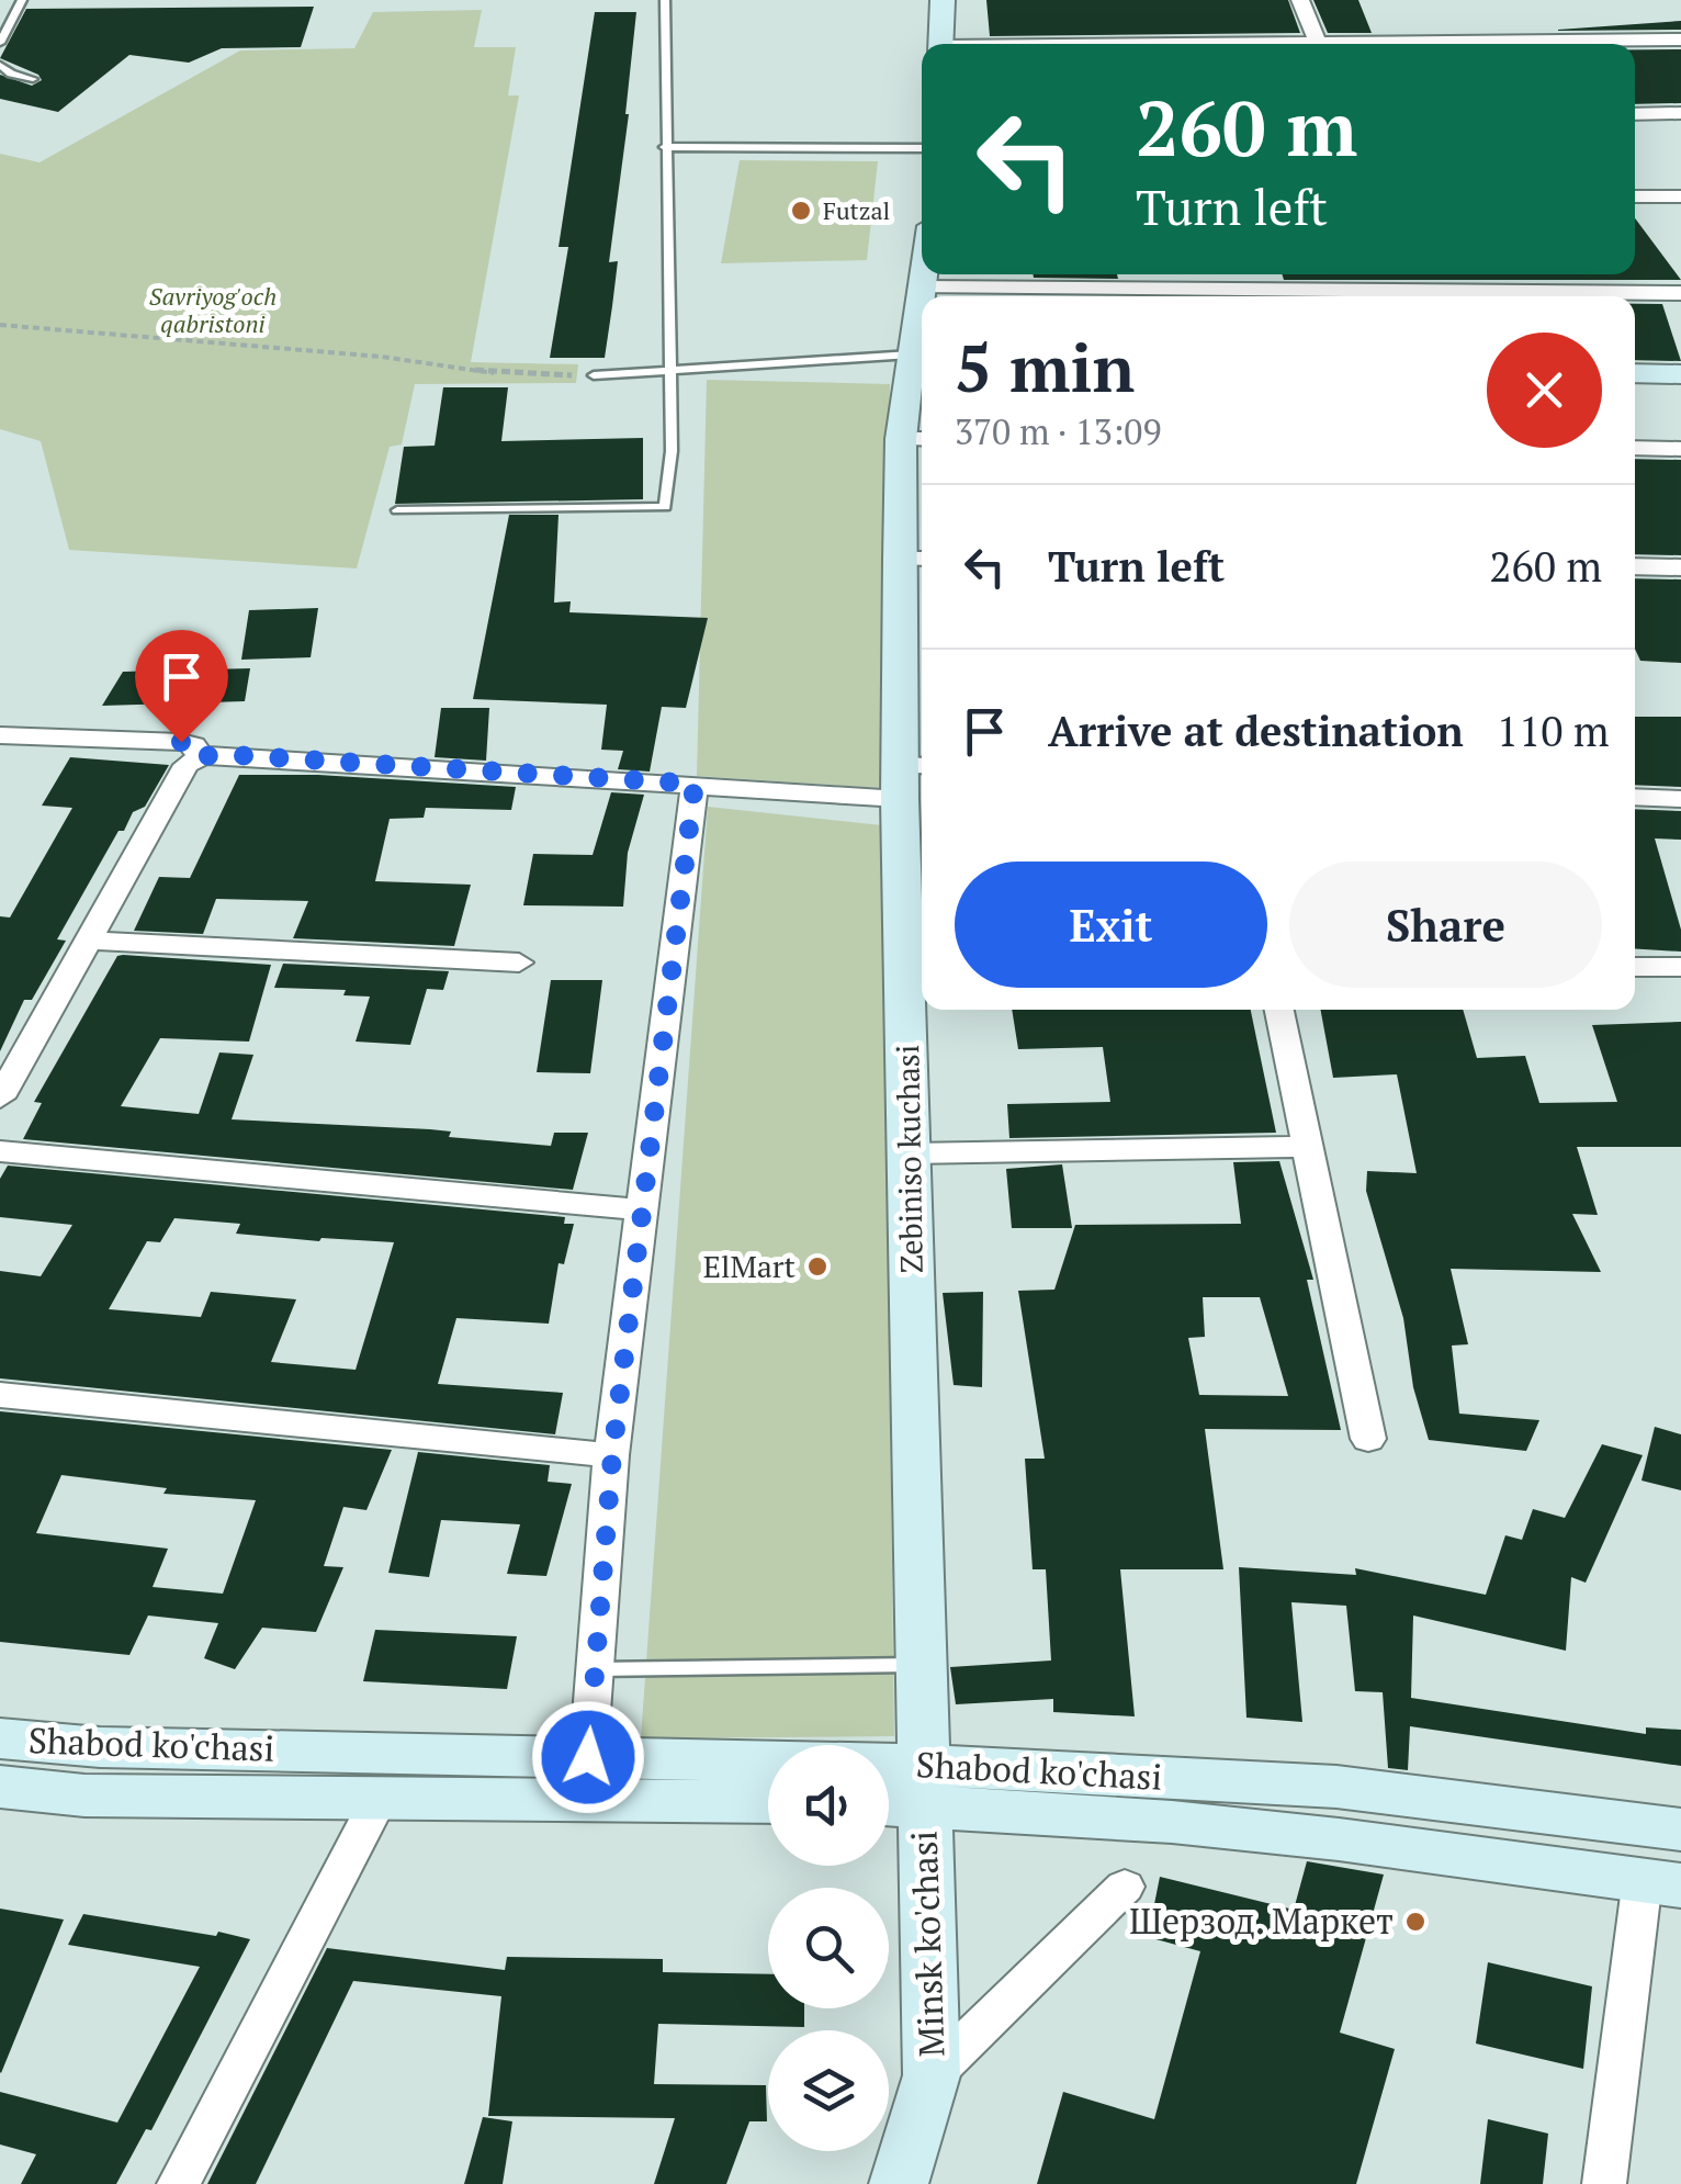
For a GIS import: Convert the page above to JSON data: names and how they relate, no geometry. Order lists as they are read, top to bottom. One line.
{"streets":{"street":["Zebiniso kuchasi","Shabod ko'chasi","Minsk ko'chasi"]},"crossings":[["Zebiniso kuchasi","Shabod ko'chasi"],["Zebiniso kuchasi","Minsk ko'chasi"],["Shabod ko'chasi","Minsk ko'chasi"]],"parks":["Savriyog'och qabristoni"],"places":["Futzal","ElMart","Шерзод. Маркет"],"page":{"turn":["260 m","Turn left"],"heading":["5 min","370 m · 13:09"],"list":[{"name":"Turn left","value":"260 m"},{"name":"Arrive at destination","value":"110 m"}],"buttons":["Exit","Share"]}}
